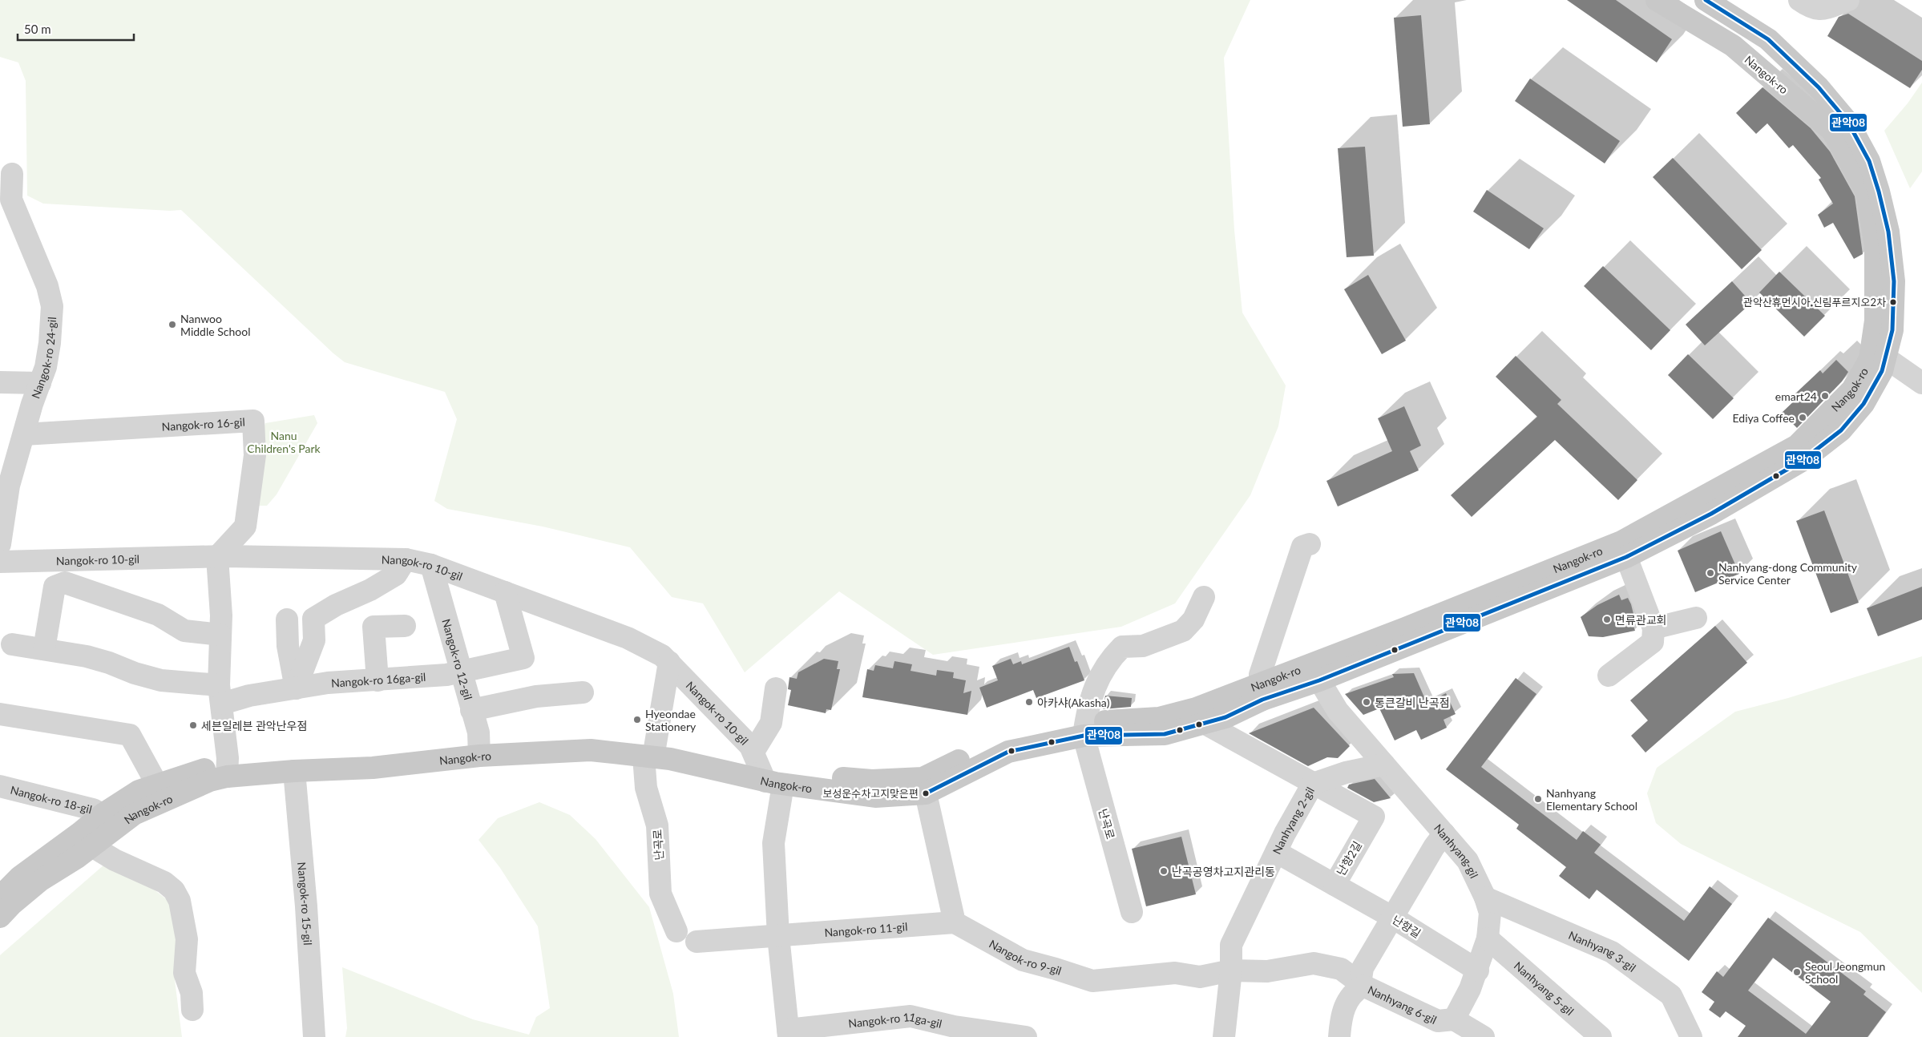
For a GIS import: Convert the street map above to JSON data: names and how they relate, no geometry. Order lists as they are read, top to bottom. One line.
{"streets":{"main road":["Nangok-ro"],"street":["Nangok-ro 24-gil","Nangok-ro 16-gil","Nangok-ro 10-gil","Nangok-ro 12-gil","Nangok-ro 16ga-gil","Nangok-ro 18-gil","Nanhyang 2-gil","난곡로","Nanhyang-gil","난향2길","Nangok-ro 15-gil","난향길","Nangok-ro 11-gil","Nanhyang 3-gil","Nangok-ro 9-gil","Nanhyang 5-gil","Nanhyang 6-gil","Nangok-ro 11ga-gil"]},"crossings":[["Nangok-ro","Nangok-ro 10-gil"],["Nangok-ro","Nangok-ro 12-gil"],["Nangok-ro","Nangok-ro 18-gil"],["Nangok-ro","난곡로"],["Nangok-ro","Nanhyang-gil"],["Nangok-ro","Nangok-ro 15-gil"],["Nangok-ro 24-gil","Nangok-ro 16-gil"],["Nangok-ro 16-gil","Nangok-ro 10-gil"],["Nangok-ro 10-gil","Nangok-ro 12-gil"],["Nangok-ro 10-gil","Nangok-ro 16ga-gil"],["Nangok-ro 10-gil","난곡로"],["Nangok-ro 12-gil","Nangok-ro 16ga-gil"],["Nanhyang 2-gil","Nanhyang-gil"],["Nanhyang 2-gil","난향2길"],["Nanhyang 2-gil","Nangok-ro 9-gil"],["Nanhyang-gil","난향길"],["Nanhyang-gil","Nanhyang 3-gil"],["Nanhyang-gil","Nanhyang 5-gil"],["Nanhyang-gil","Nanhyang 6-gil"],["난향2길","난향길"],["Nangok-ro 11-gil","Nangok-ro 9-gil"],["Nangok-ro 9-gil","Nanhyang 6-gil"]],"parks":["Nanu Children's Park"],"places":["관악산휴먼시아.신림푸르지오2차","Nanwoo Middle School","emart24","Ediya Coffee","Nanhyang-dong Community Service Center","면류관교회","아카샤(Akasha)","통큰갈비 난곡점","Hyeondae Stationery","세븐일레븐 관악난우점","보성운수차고지맞은편","Nanhyang Elementary School","난곡공영차고지관리동","Seoul Jeongmun School"],"lines":["transit line 관악08"],"scale_bar":"50 m"}
